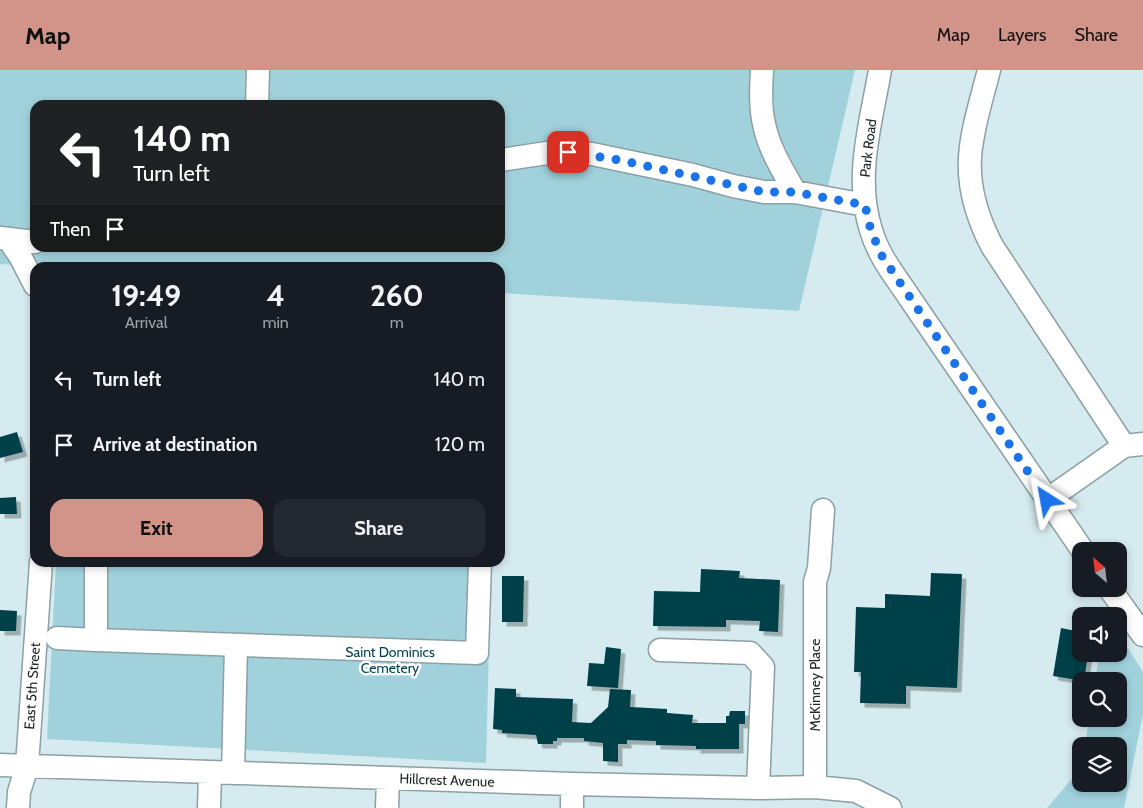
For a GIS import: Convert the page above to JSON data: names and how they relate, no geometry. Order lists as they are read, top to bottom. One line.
{"streets":{"street":["Park Road","McKinney Place","East 5th Street","Hillcrest Avenue"]},"crossings":[["McKinney Place","Hillcrest Avenue"],["East 5th Street","Hillcrest Avenue"]],"parks":["Saint Dominics Cemetery"],"north":"top left","page":{"header":"Map","nav":["Map","Layers","Share"],"turn":["140 m","Turn left"],"then":"Then","eta":["19:49","Arrival","4","min","260","m"],"list":[{"name":"Turn left","value":"140 m"},{"name":"Arrive at destination","value":"120 m"}],"buttons":["Exit","Share"]}}
